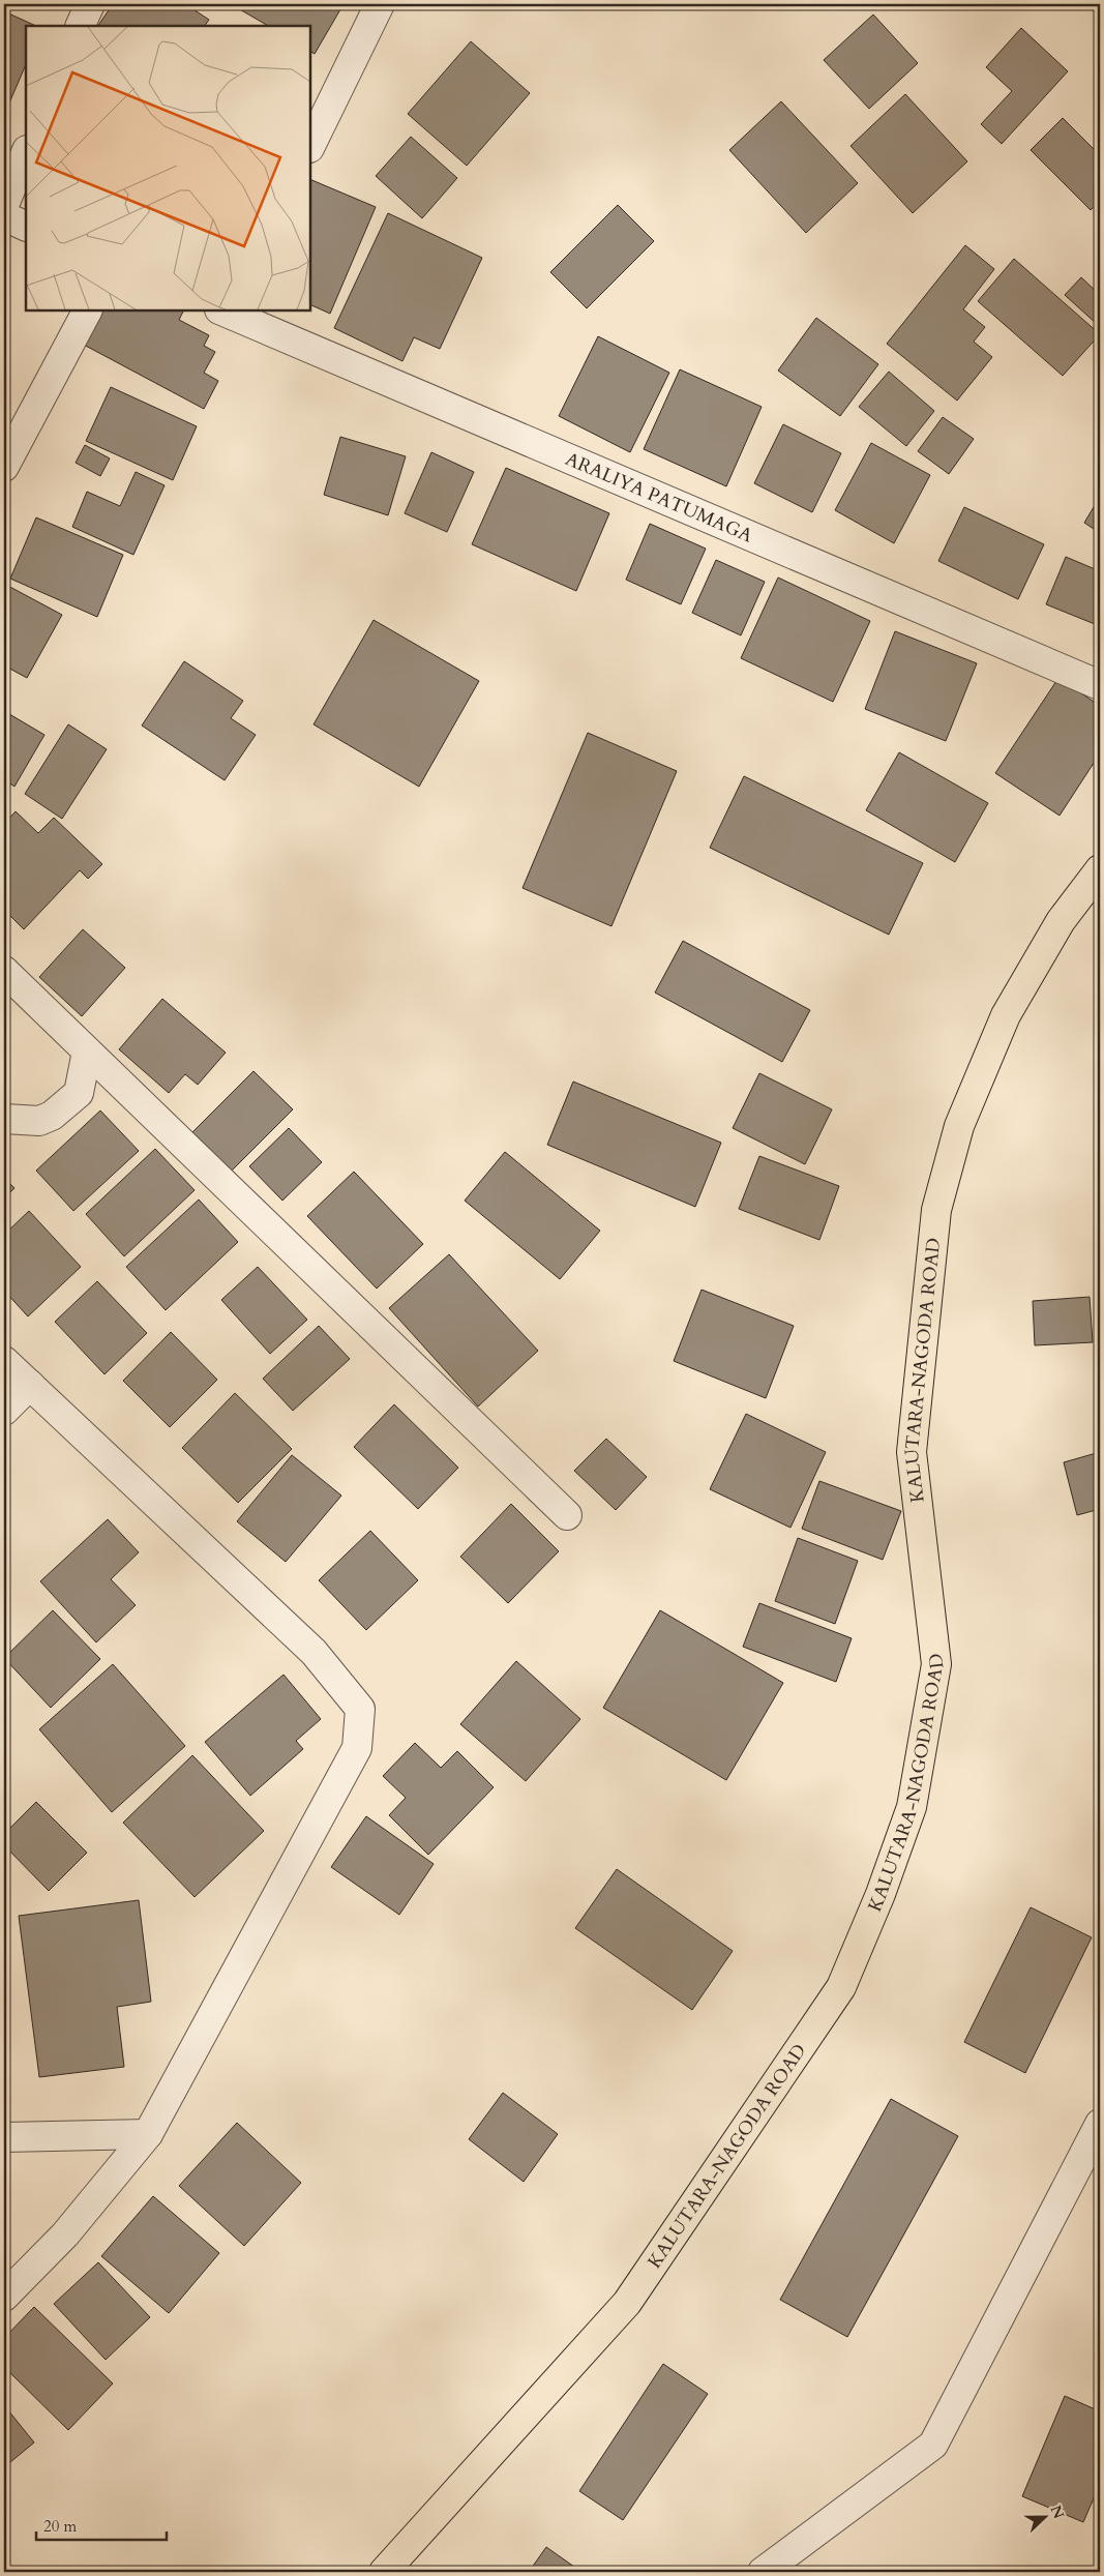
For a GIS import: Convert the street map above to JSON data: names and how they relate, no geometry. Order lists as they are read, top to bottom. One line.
{"streets":{"main road":["KALUTARA-NAGODA ROAD"],"street":["ARALIYA PATUMAGA"]},"scale_bar":"20 m","north":"right"}
